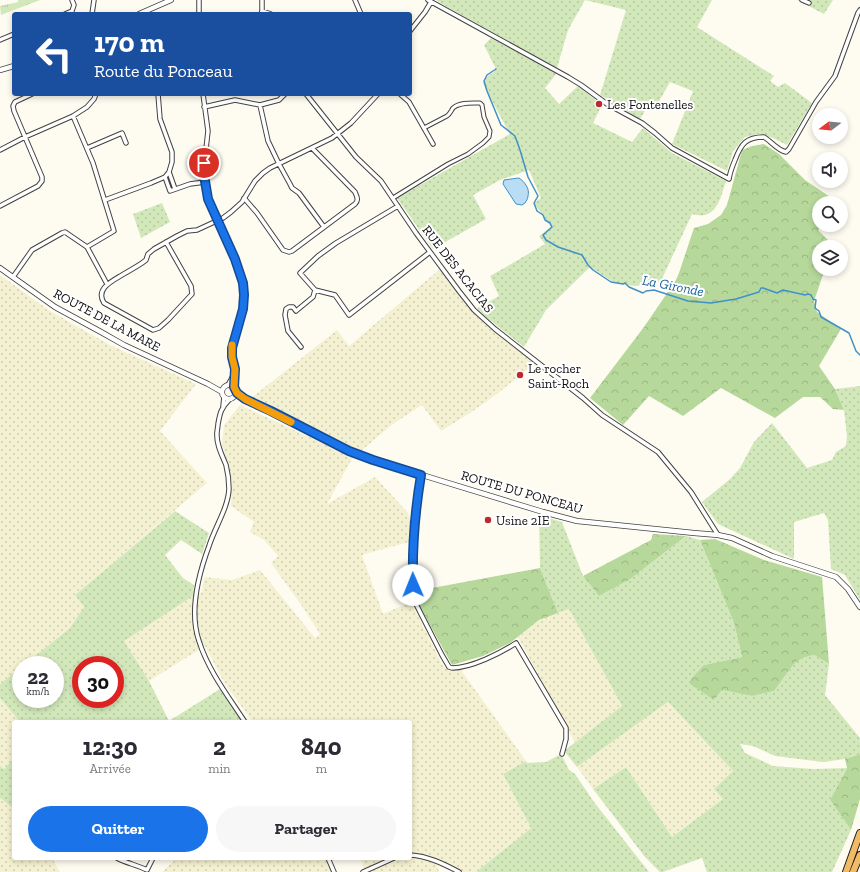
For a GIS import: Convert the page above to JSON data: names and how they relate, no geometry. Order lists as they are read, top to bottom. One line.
{"streets":{"street":["RUE DES ACACIAS","ROUTE DE LA MARE","ROUTE DU PONCEAU"]},"crossings":[["RUE DES ACACIAS","ROUTE DU PONCEAU"]],"water":["La Gironde"],"places":["Les Fontenelles","Le rocher Saint-Roch","Usine 2IE"],"north":"left","page":{"turn":["170 m","Route du Ponceau"],"speed":"22 km/h","limit":"30","eta":["12:30","Arrivée","2","min","840","m"],"buttons":["Quitter","Partager"]}}
